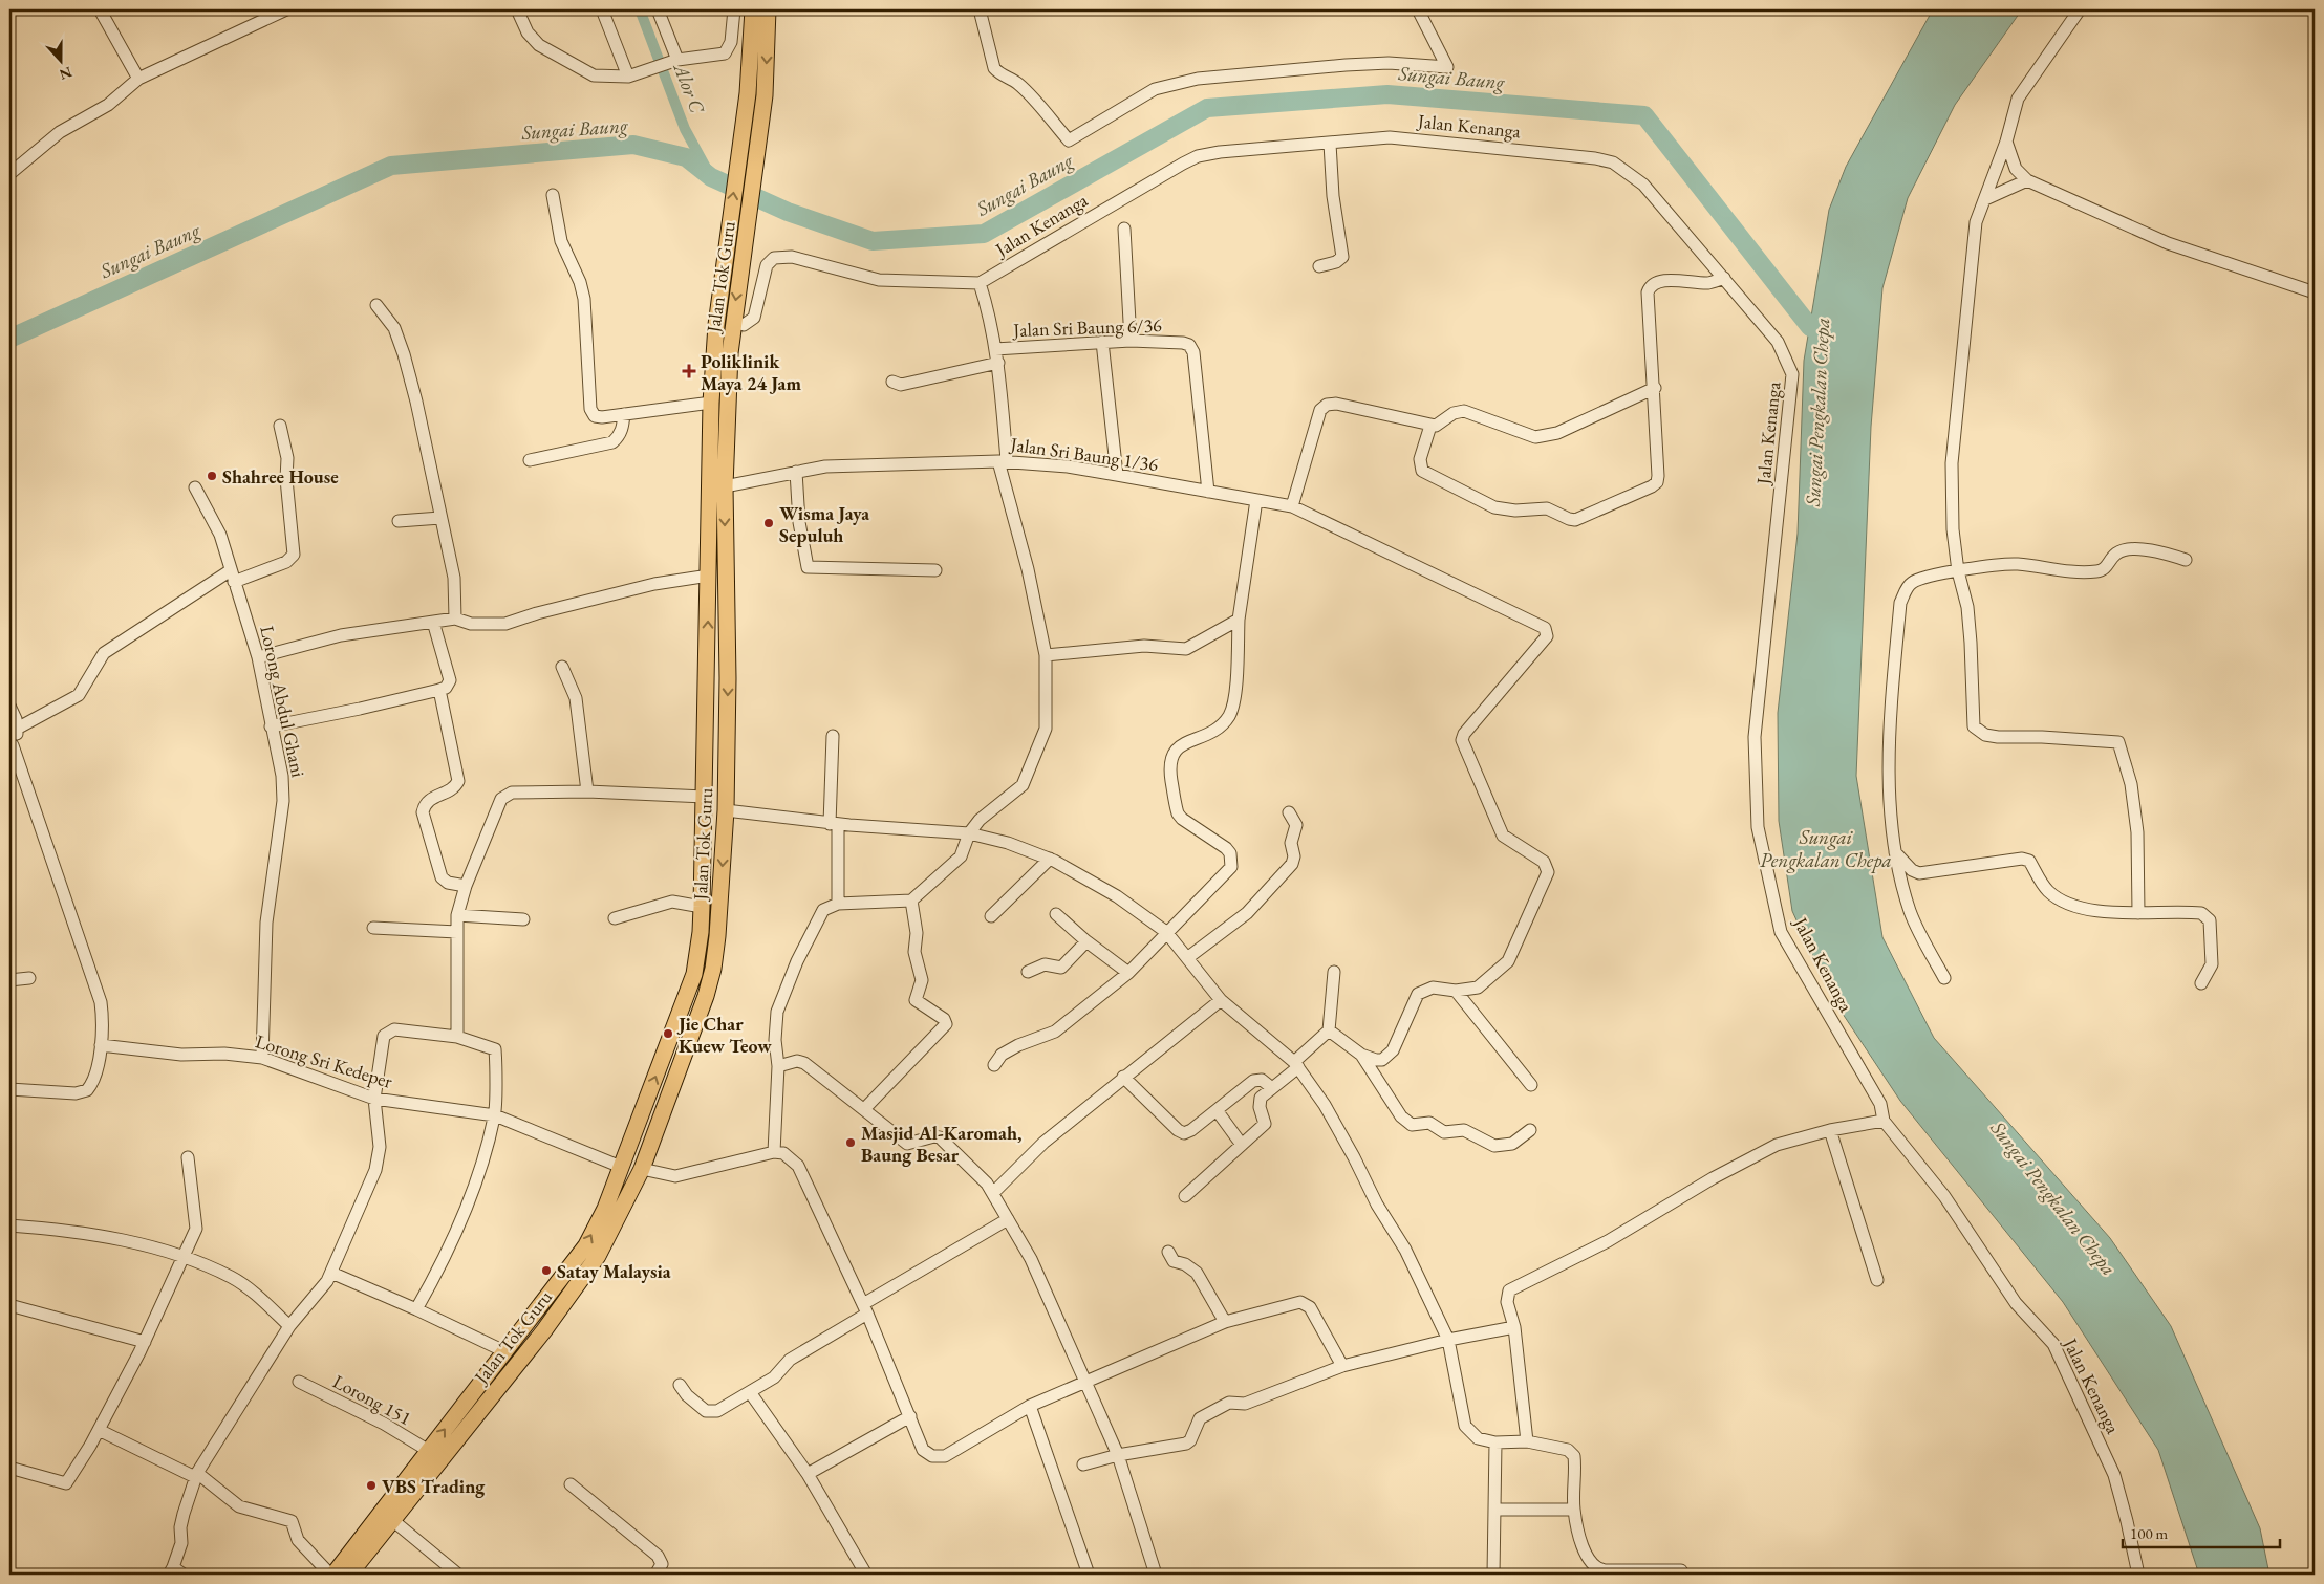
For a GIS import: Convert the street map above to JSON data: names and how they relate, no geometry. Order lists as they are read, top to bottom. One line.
{"streets":{"main road":["Jalan Tok Guru"],"street":["Jalan Kenanga","Jalan Sri Baung 6/36","Jalan Sri Baung 1/36","Lorong Abdul Ghani","Lorong Sri Kedeper","Lorong 151"]},"crossings":[["Jalan Tok Guru","Jalan Sri Baung 1/36"],["Jalan Tok Guru","Lorong Sri Kedeper"],["Jalan Tok Guru","Lorong 151"],["Jalan Sri Baung 6/36","Jalan Sri Baung 1/36"],["Lorong Abdul Ghani","Lorong Sri Kedeper"]],"water":["Sungai Baung","Alor C","Sungai Pengkalan Chepa"],"places":{"health":["Poliklinik Maya 24 Jam"],"other":["Shahree House","Wisma Jaya Sepuluh","Jie Char Kuew Teow","Masjid Al-Karomah, Baung Besar","Satay Malaysia","VBS Trading"]},"scale_bar":"100 m","north":"bottom"}
